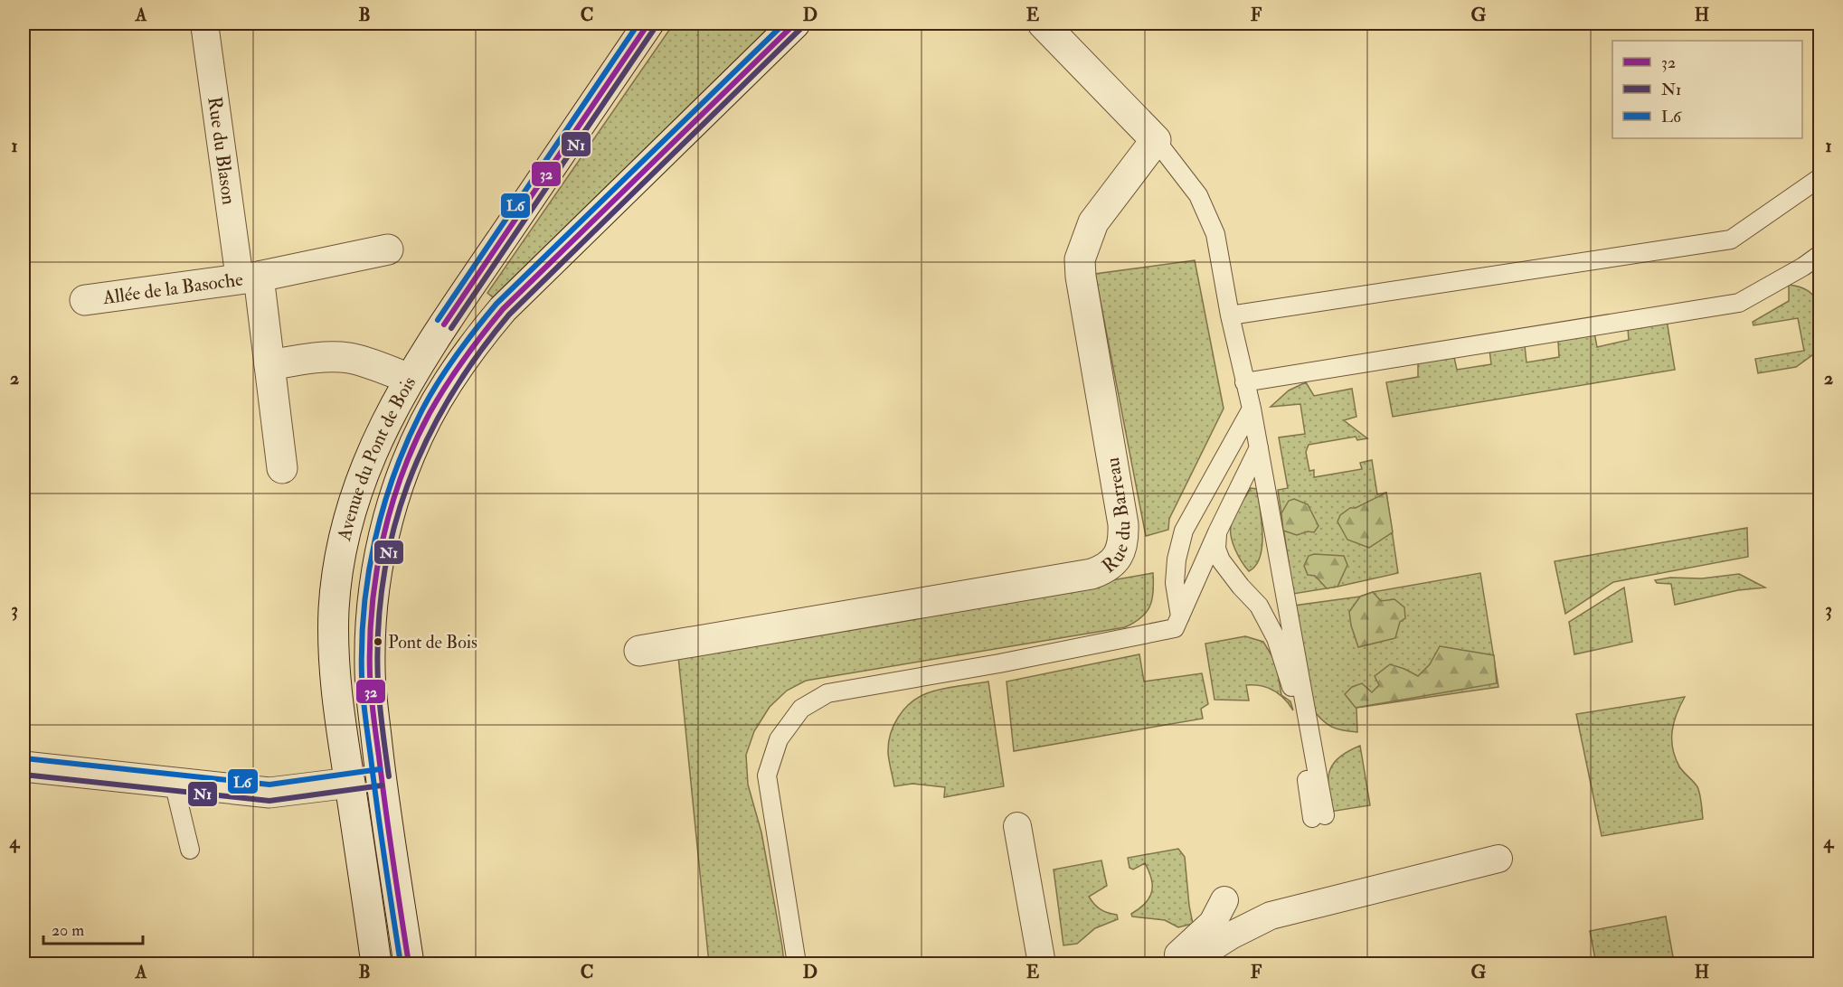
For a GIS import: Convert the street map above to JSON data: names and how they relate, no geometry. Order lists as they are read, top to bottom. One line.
{"streets":{"street":["Rue du Blason","Allée de la Basoche","Avenue du Pont de Bois","Rue du Barreau"]},"crossings":[["Rue du Blason","Allée de la Basoche"]],"places":["Pont de Bois"],"lines":["transit line 32","transit line L6","transit line N1"],"legend":["32","N1","L6"],"scale_bar":"20 m","grid":{"columns":["A","B","C","D","E","F","G","H"],"rows":["1","2","3","4"]}}
